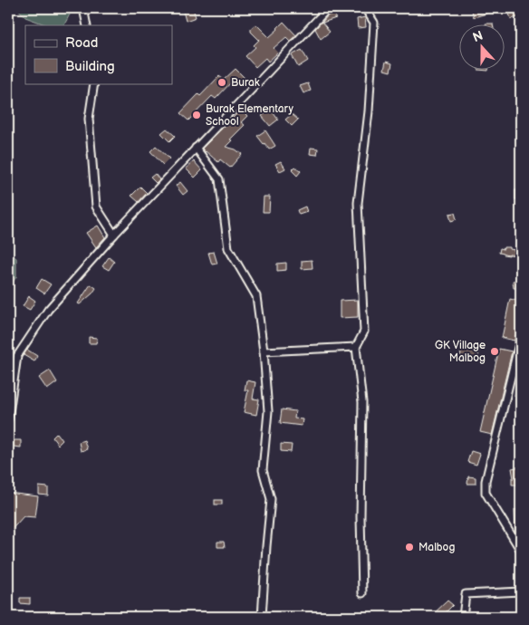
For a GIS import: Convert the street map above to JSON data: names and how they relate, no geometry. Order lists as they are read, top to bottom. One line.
{"places":["Burak","Burak Elementary School","GK Village Malbog","Malbog"],"legend":["Road","Building"],"north":"top"}
